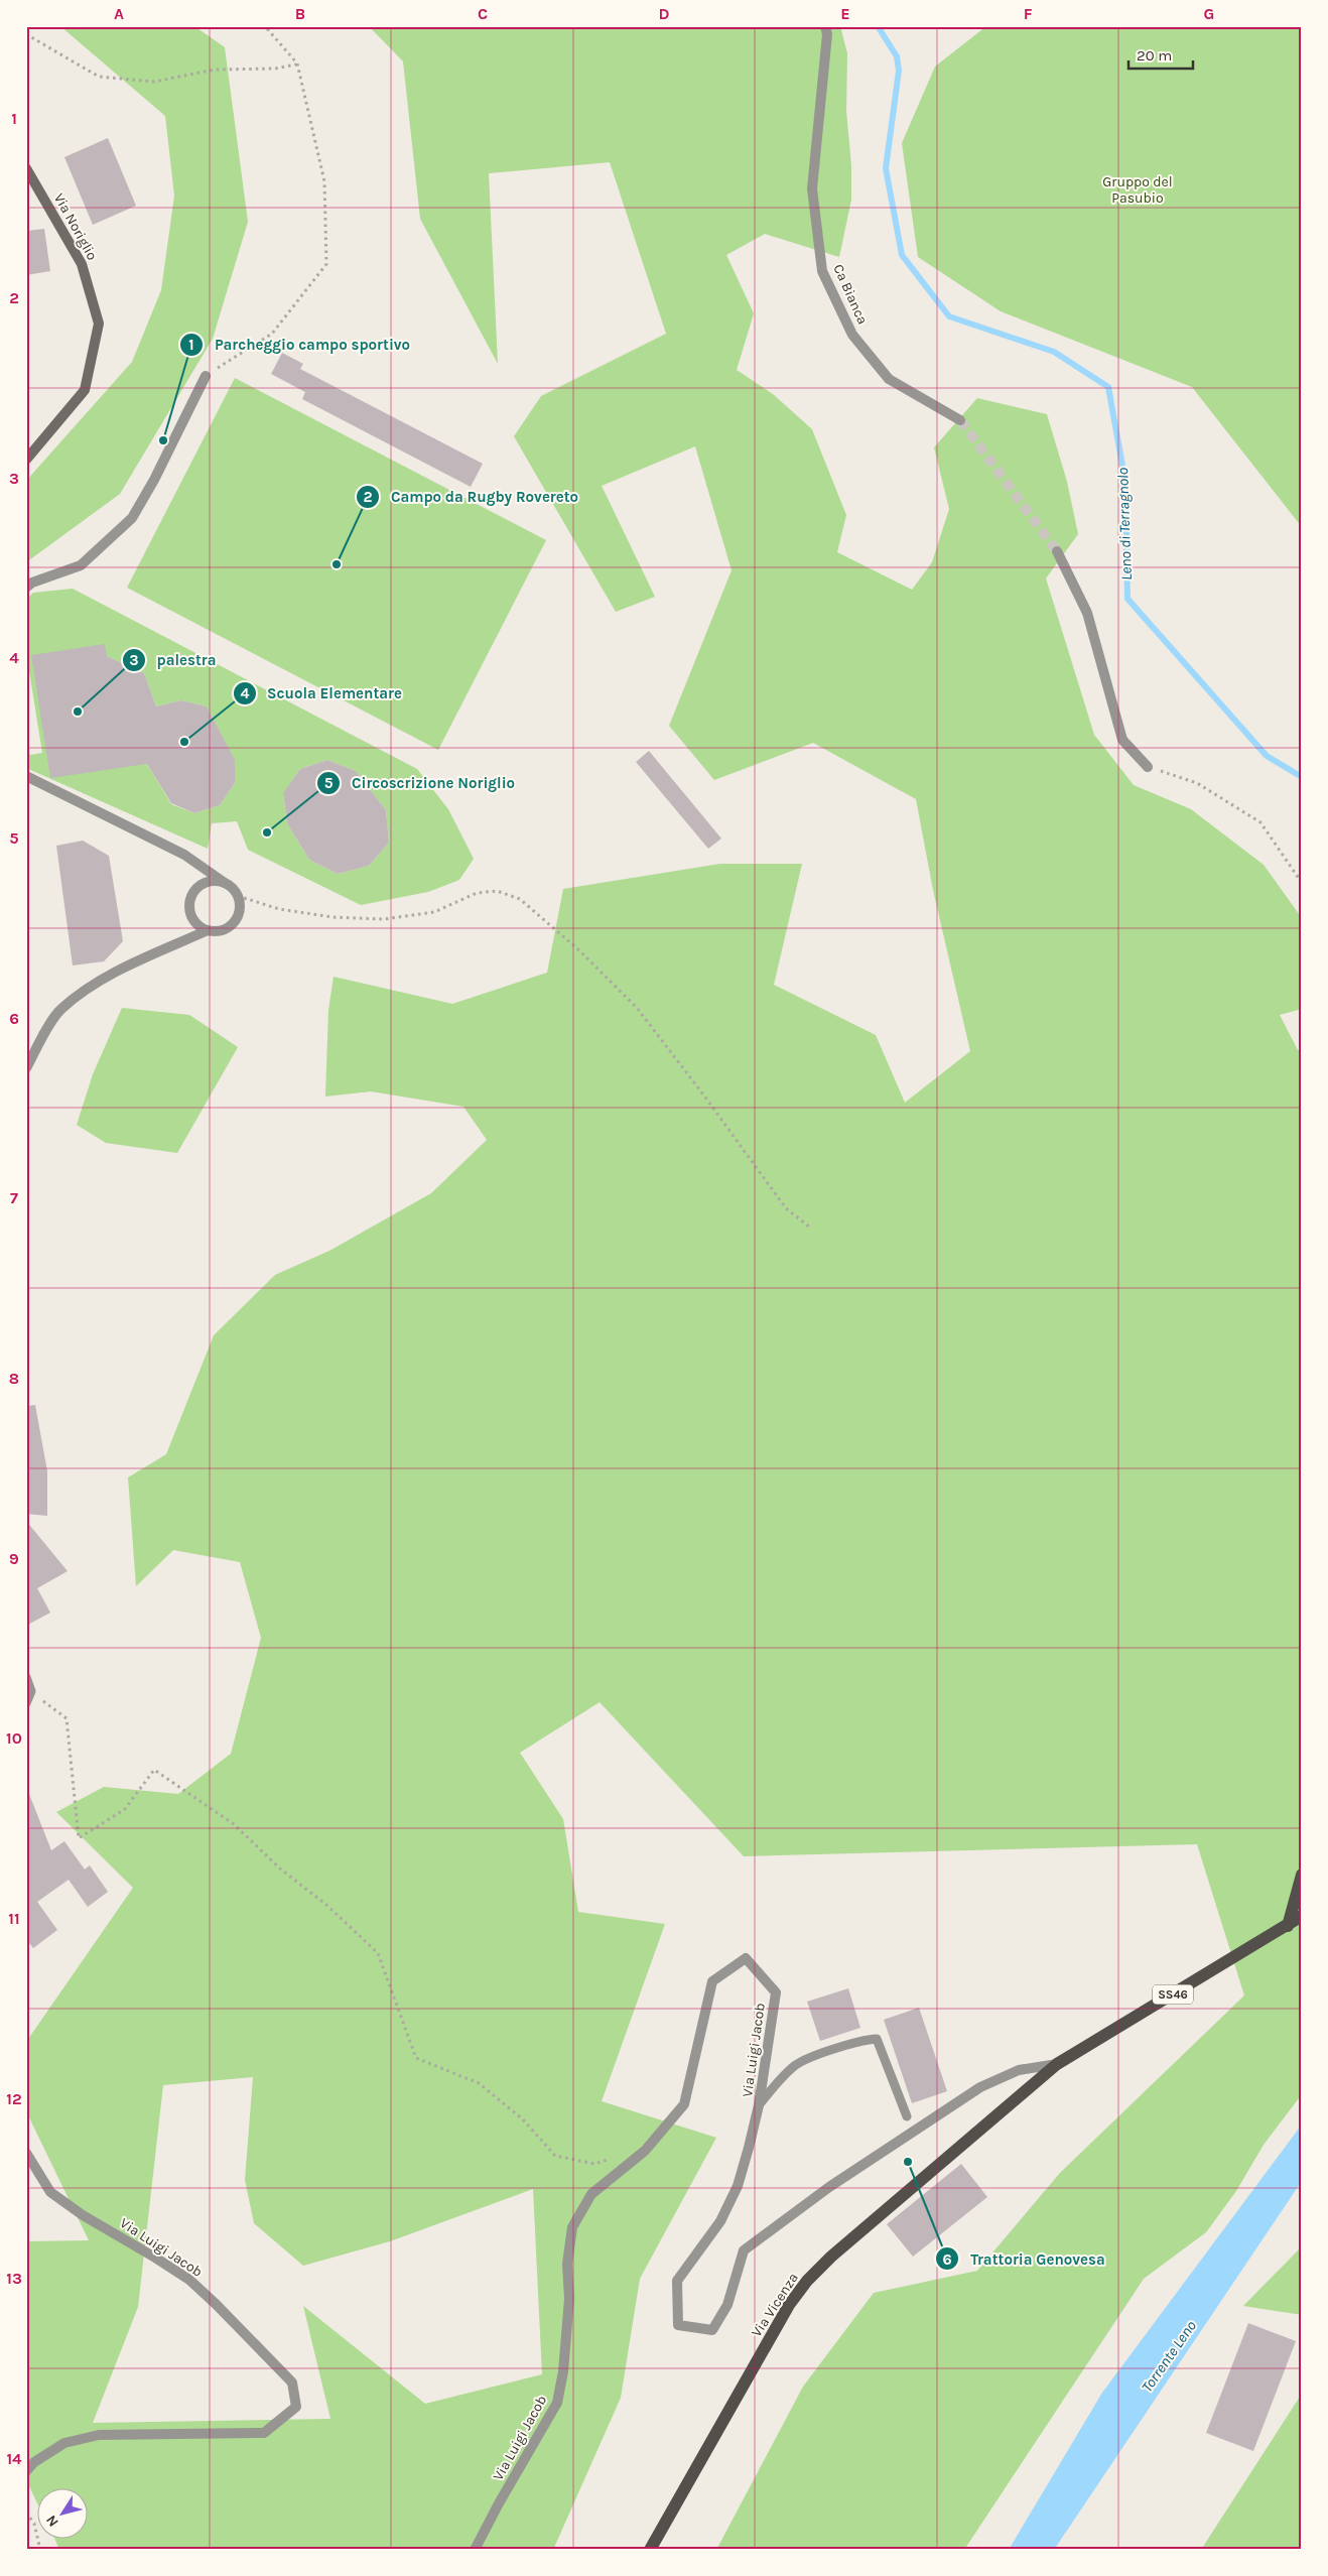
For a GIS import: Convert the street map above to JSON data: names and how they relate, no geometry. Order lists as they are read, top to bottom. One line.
{"streets":{"main road":["Via Noriglio","SS46","Via Vicenza"],"street":["Ca Bianca","Via Luigi Jacob"]},"crossings":[["SS46","Via Luigi Jacob"],["SS46","Via Vicenza"],["Via Luigi Jacob","Via Vicenza"]],"water":["Leno di Terragnolo","Torrente Leno"],"parks":["Gruppo del Pasubio"],"places":["Parcheggio campo sportivo","Campo da Rugby Rovereto","palestra","Scuola Elementare","Circoscrizione Noriglio","Trattoria Genovesa"],"scale_bar":"20 m","north":"bottom left","grid":{"columns":["A","B","C","D","E","F","G"],"rows":["1","2","3","4","5","6","7","8","9","10","11","12","13","14"]}}
